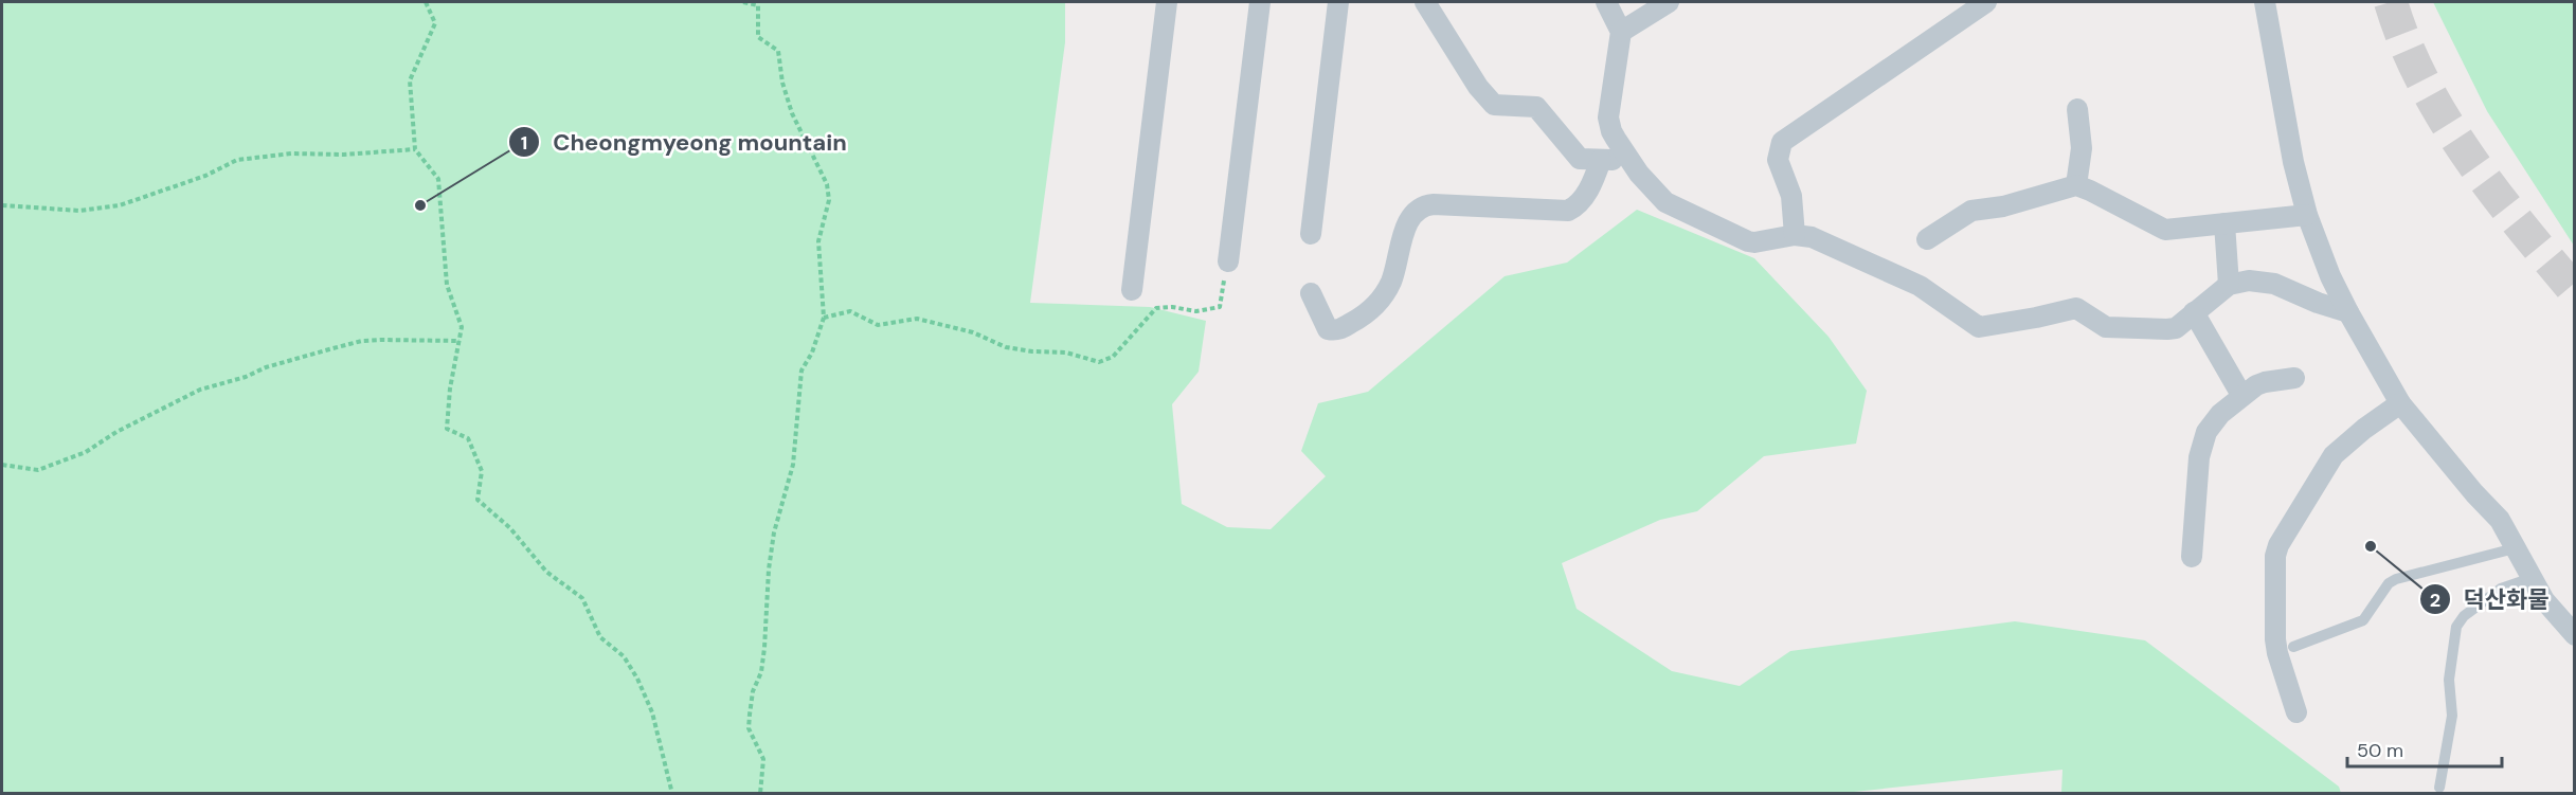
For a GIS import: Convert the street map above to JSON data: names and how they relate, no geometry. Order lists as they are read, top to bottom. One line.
{"places":["Cheongmyeong mountain","덕산화물"],"scale_bar":"50 m"}
